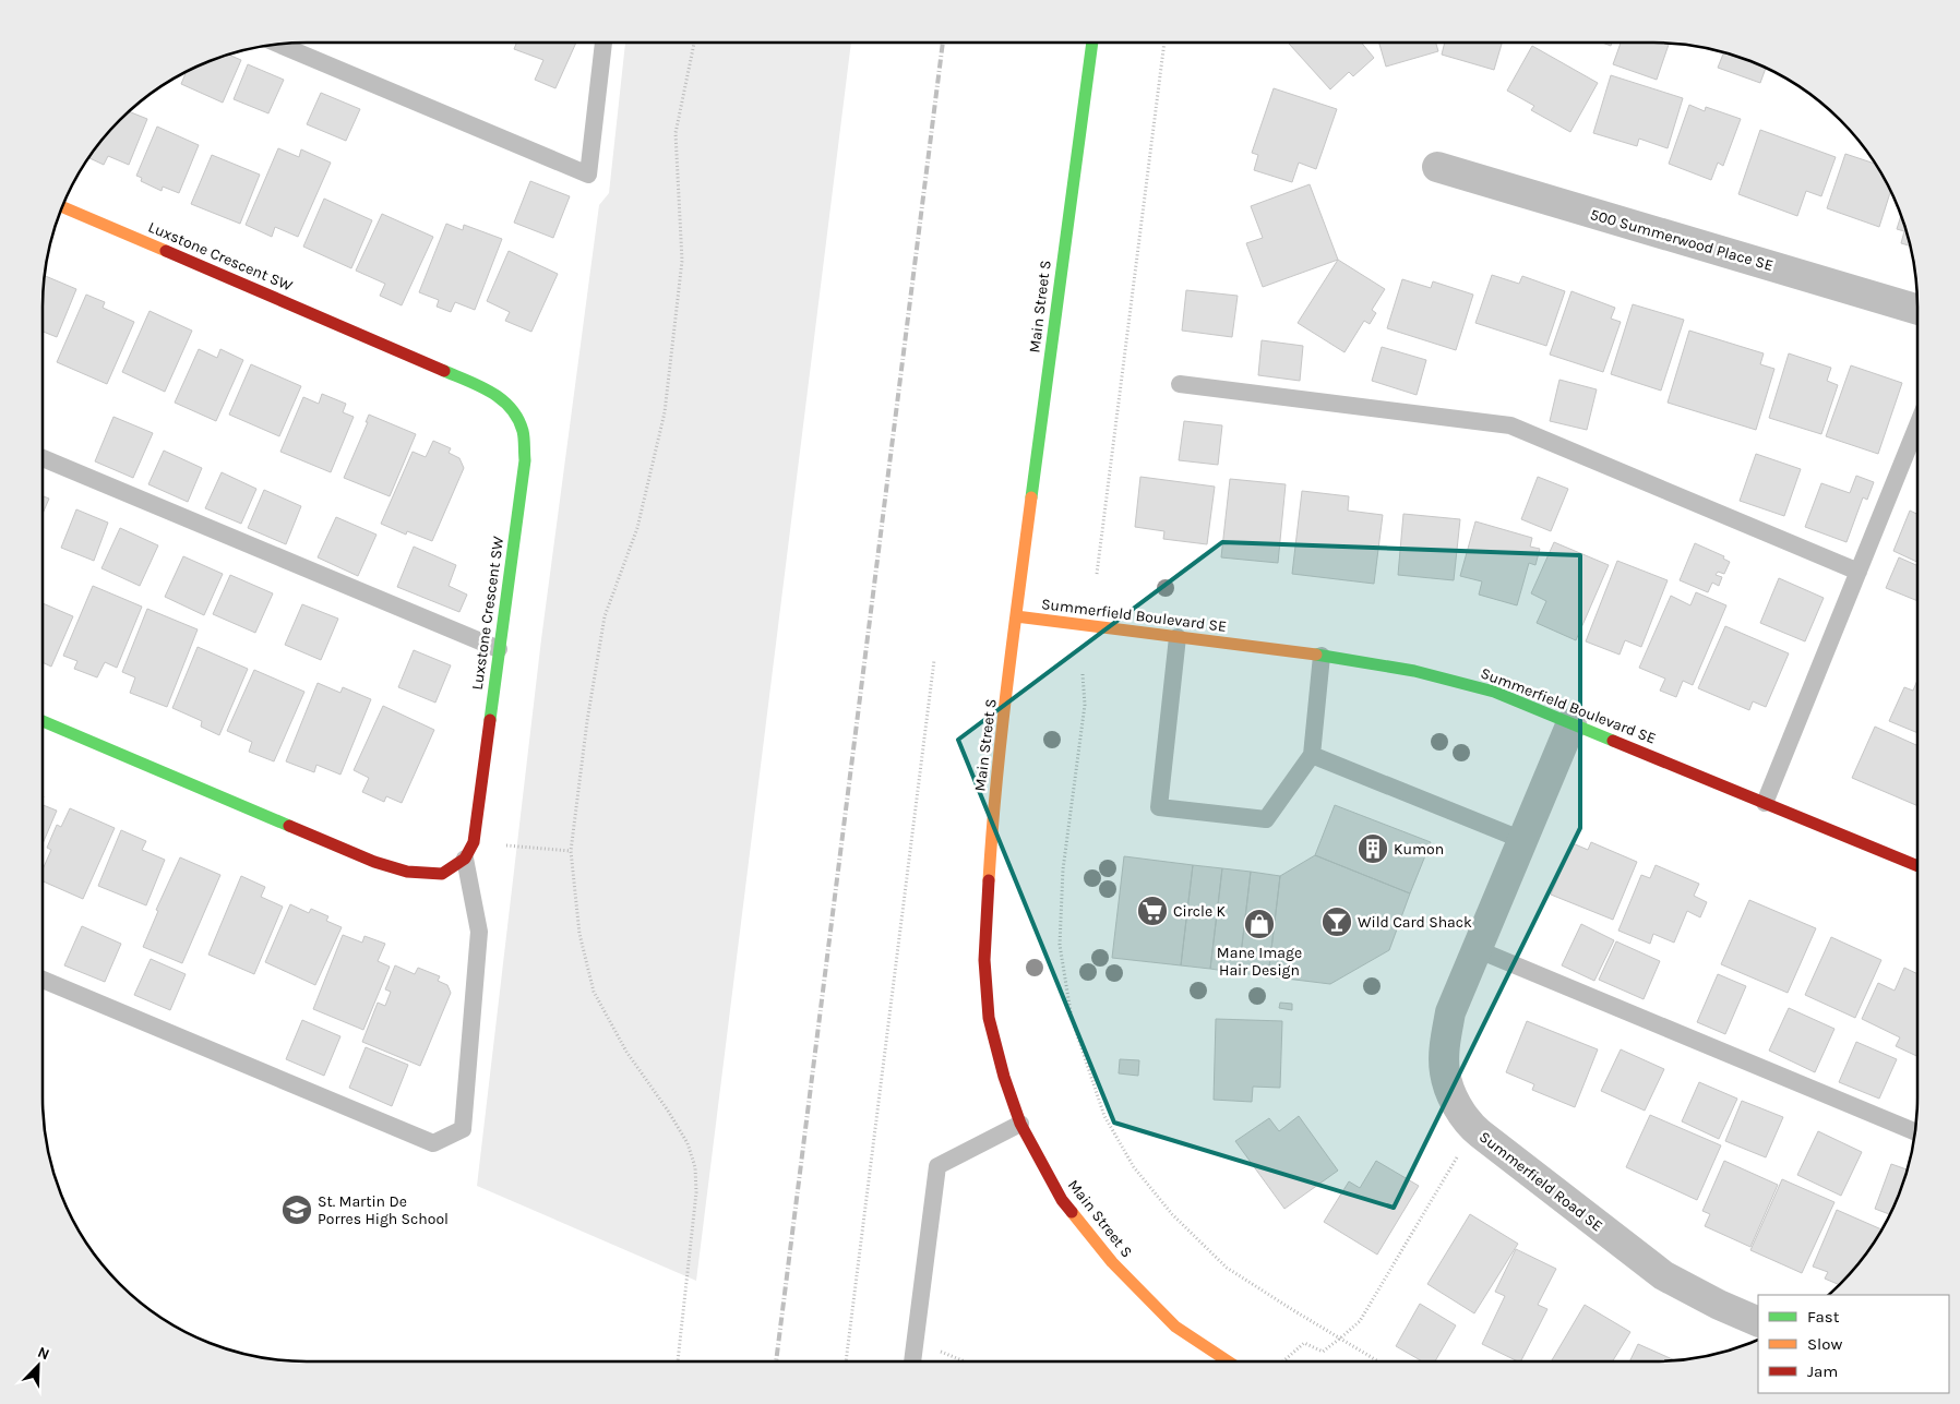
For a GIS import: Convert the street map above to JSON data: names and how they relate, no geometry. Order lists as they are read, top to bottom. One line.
{"streets":{"street":["500 Summerwood Place SE","Luxstone Crescent SW","Main Street S","Summerfield Boulevard SE","Summerfield Road SE"]},"crossings":[["Main Street S","Summerfield Boulevard SE"],["Summerfield Boulevard SE","Summerfield Road SE"]],"places":{"building":["Kumon"],"supermarket":["Circle K"],"bar":["Wild Card Shack"],"shop":["Mane Image Hair Design"],"school or university":["St. Martin De Porres High School"]},"legend":["Fast","Slow","Jam"],"north":"top right"}
